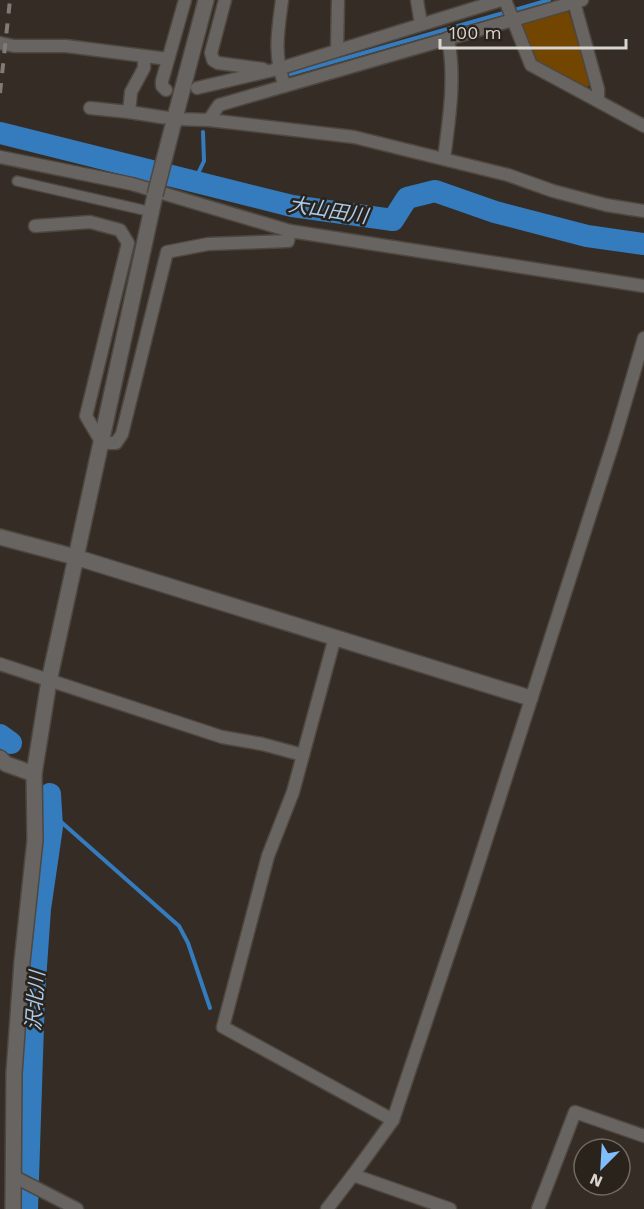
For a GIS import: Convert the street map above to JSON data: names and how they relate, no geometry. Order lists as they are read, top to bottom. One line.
{"water":["大山田川","沢北川"],"scale_bar":"100 m","north":"bottom left"}
